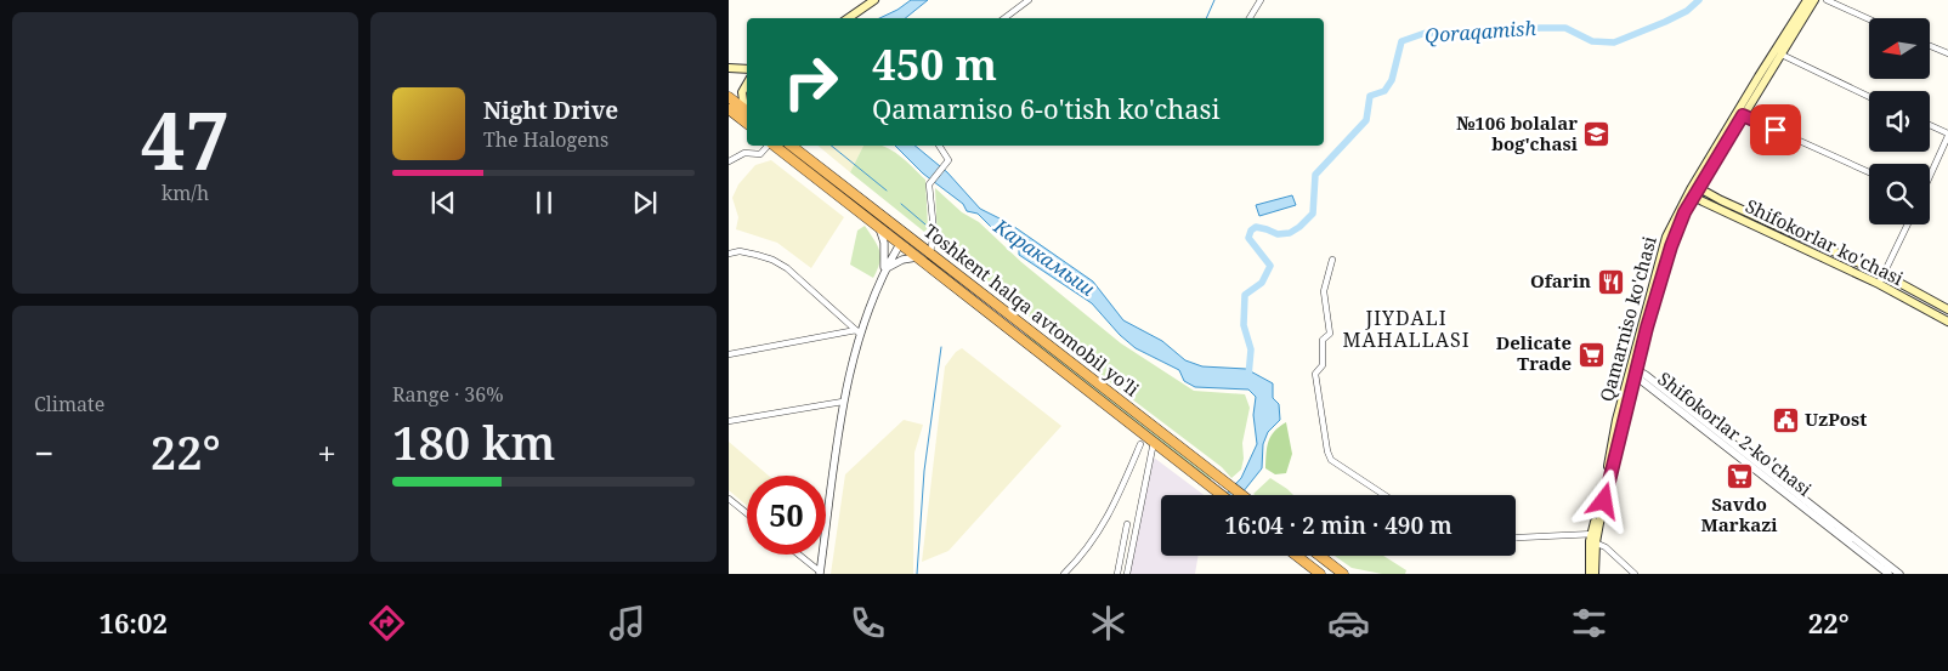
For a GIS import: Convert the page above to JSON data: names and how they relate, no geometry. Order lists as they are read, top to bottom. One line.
{"streets":{"highway":["Toshkent halqa avtomobil yo'li"],"main road":["Shifokorlar ko'chasi","Qamarniso ko'chasi"],"street":["Shifokorlar 2-ko'chasi"]},"crossings":[["Shifokorlar ko'chasi","Qamarniso ko'chasi"],["Qamarniso ko'chasi","Shifokorlar 2-ko'chasi"]],"districts":["JIYDALI MAHALLASI"],"water":["Qoraqamish","Каракамыш"],"places":{"school or university":["№106 bolalar bog'chasi"],"restaurant":["Ofarin"],"supermarket":["Delicate Trade","Savdo Markazi"],"public building":["UzPost"]},"north":"left","page":{"tile":[["47","km/h"],"Climate",["Range · 36%","180 km"]],"turn":["450 m","Qamarniso 6-o'tish ko'chasi"],"song":["Night Drive","The Halogens"],"heat":["−","22°","+"],"limit":"50","trip":"16:04 · 2 min · 490 m","tabs":["16:02","22°"]}}
